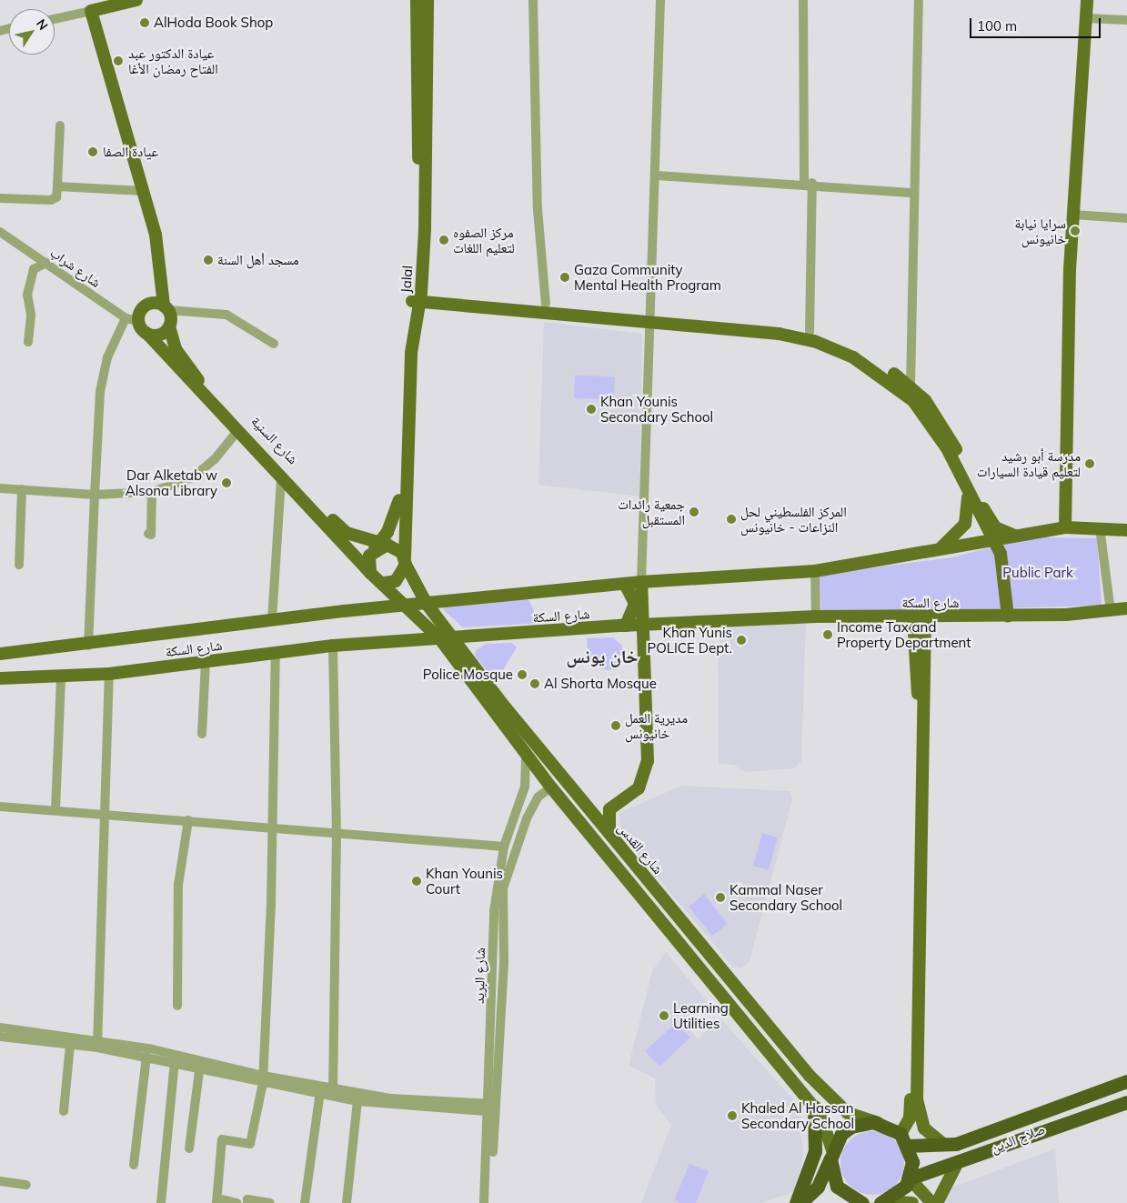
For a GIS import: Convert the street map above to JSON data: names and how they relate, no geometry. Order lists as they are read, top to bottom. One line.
{"streets":{"highway":["صلاح الدين"],"main road":["Jalal","شارع السنية","شارع السكة","شارع القدس"],"street":["شارع شراب","شارع البريد"]},"crossings":[["شارع شراب","شارع السنية"],["Jalal","شارع السنية"],["Jalal","شارع القدس"],["شارع السنية","شارع القدس"],["شارع السكة","شارع القدس"],["شارع القدس","شارع البريد"]],"districts":["خان يونس"],"parks":["Public Park"],"places":["AlHoda Book Shop","عيادة الدكتور عبد الفتاح رمضان الأغا","عيادة الصفا","سرايا نيابة خانيونس","مركز الصفوه لتعليم اللغات","مسجد أهل السنة","Gaza Community Mental Health Program","Khan Younis Secondary School","مدرسة أبو رشيد لتعليم قيادة السيارات","Dar Alketab w Alsona Library","جمعية رائدات المستقبل","المركز الفلسطيني لحل النزاعات - خانيونس","Income Tax and Property Department","Khan Yunis POLICE Dept.","Police Mosque","Al Shorta Mosque","مديرية العمل خانيونس","Khan Younis Court","Kammal Naser Secondary School","Learning Utilities","Khaled Al Hassan Secondary School"],"scale_bar":"100 m","north":"top right"}
